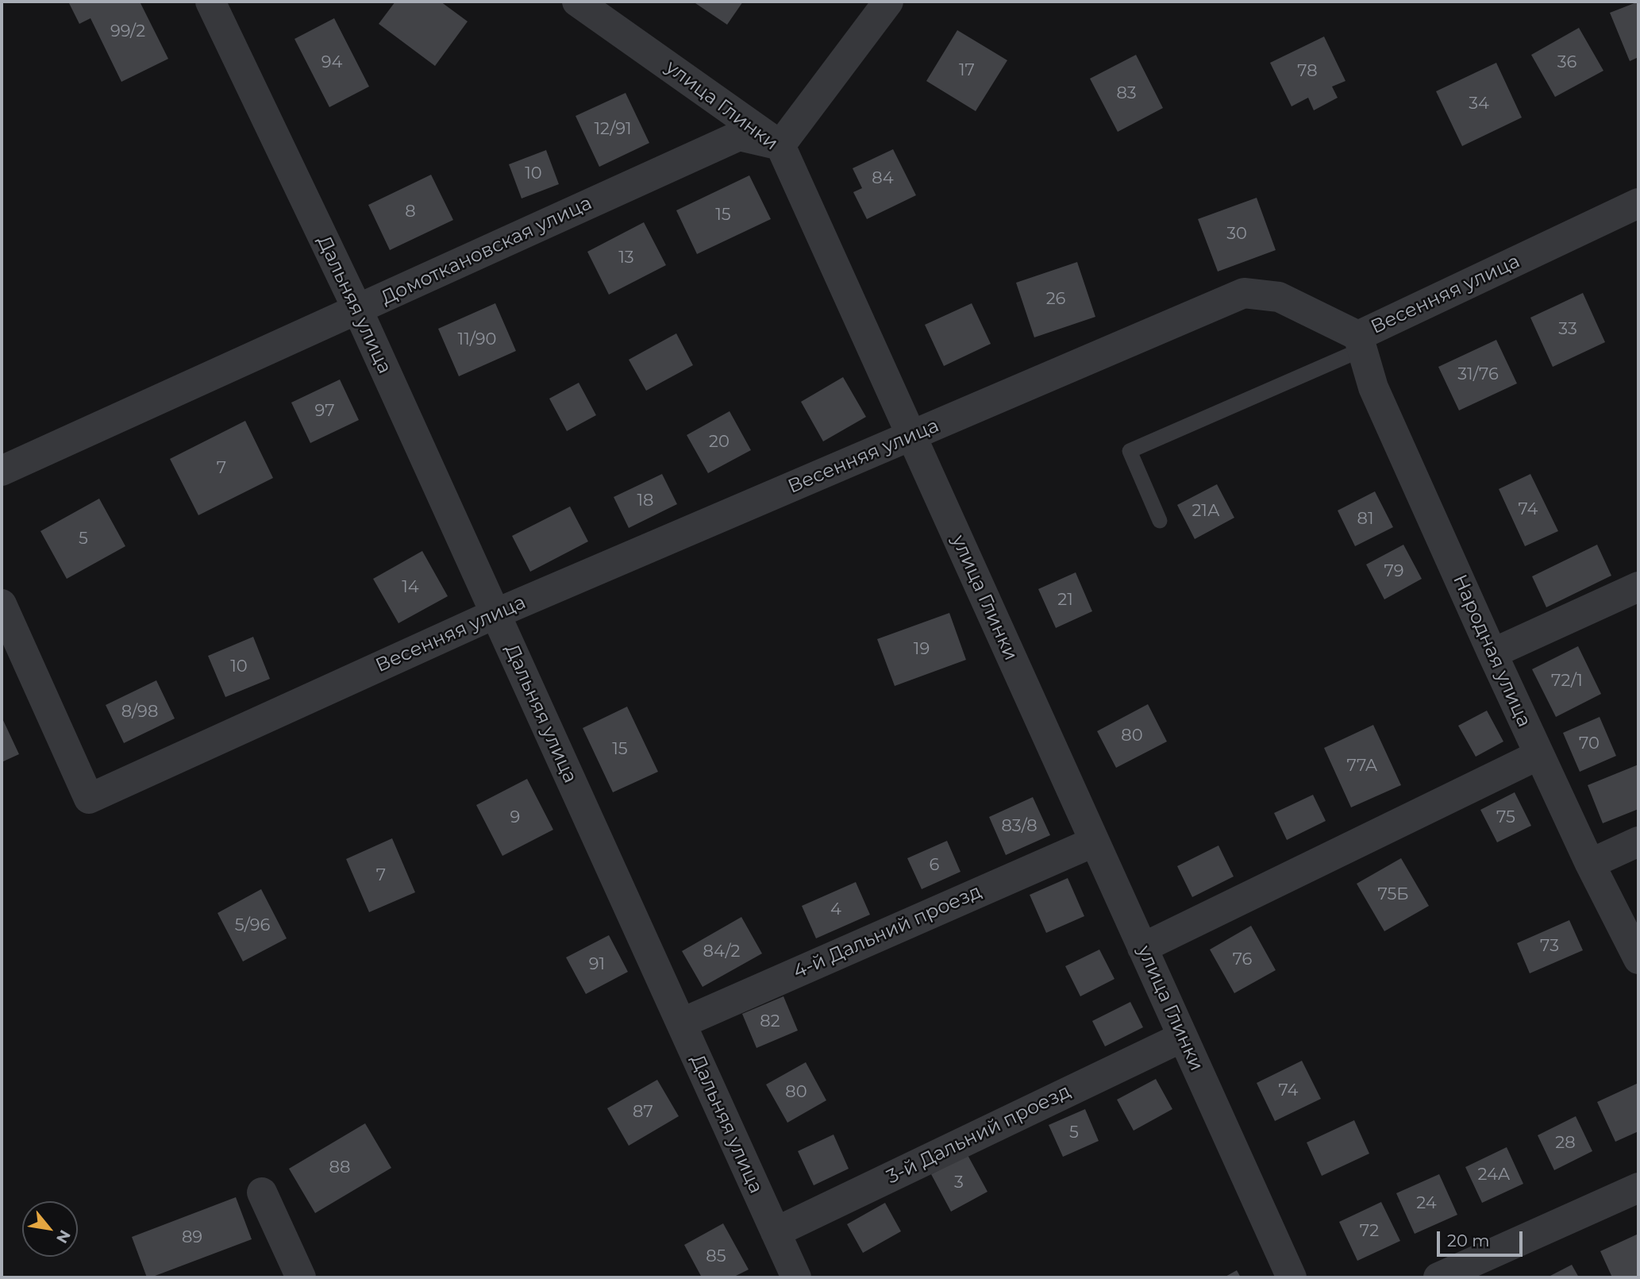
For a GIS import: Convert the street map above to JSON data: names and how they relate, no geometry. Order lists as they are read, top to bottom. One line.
{"streets":{"street":["улица Глинки","Домоткановская улица","Весенняя улица","Дальняя улица","Народная улица","4-й Дальний проезд","3-й Дальний проезд"]},"crossings":[["улица Глинки","Домоткановская улица"],["улица Глинки","Весенняя улица"],["улица Глинки","4-й Дальний проезд"],["улица Глинки","3-й Дальний проезд"],["Домоткановская улица","Дальняя улица"],["Весенняя улица","Дальняя улица"],["Весенняя улица","Народная улица"],["Дальняя улица","4-й Дальний проезд"],["Дальняя улица","3-й Дальний проезд"]],"house_numbers":["99/2","94","36","17","78","83","34","12/91","10","84","8","15","30","13","26","33","11/90","31/76","97","20","7","18","74","21А","81","5","79","14","21","19","10","72/1","8/98","80","70","15","77А","9","75","83/8","6","7","75Б","4","5/96","73","84/2","76","91","82","74","80","87","5","28","88","24А","3","24","72","89","85"],"scale_bar":"20 m","north":"bottom right"}
